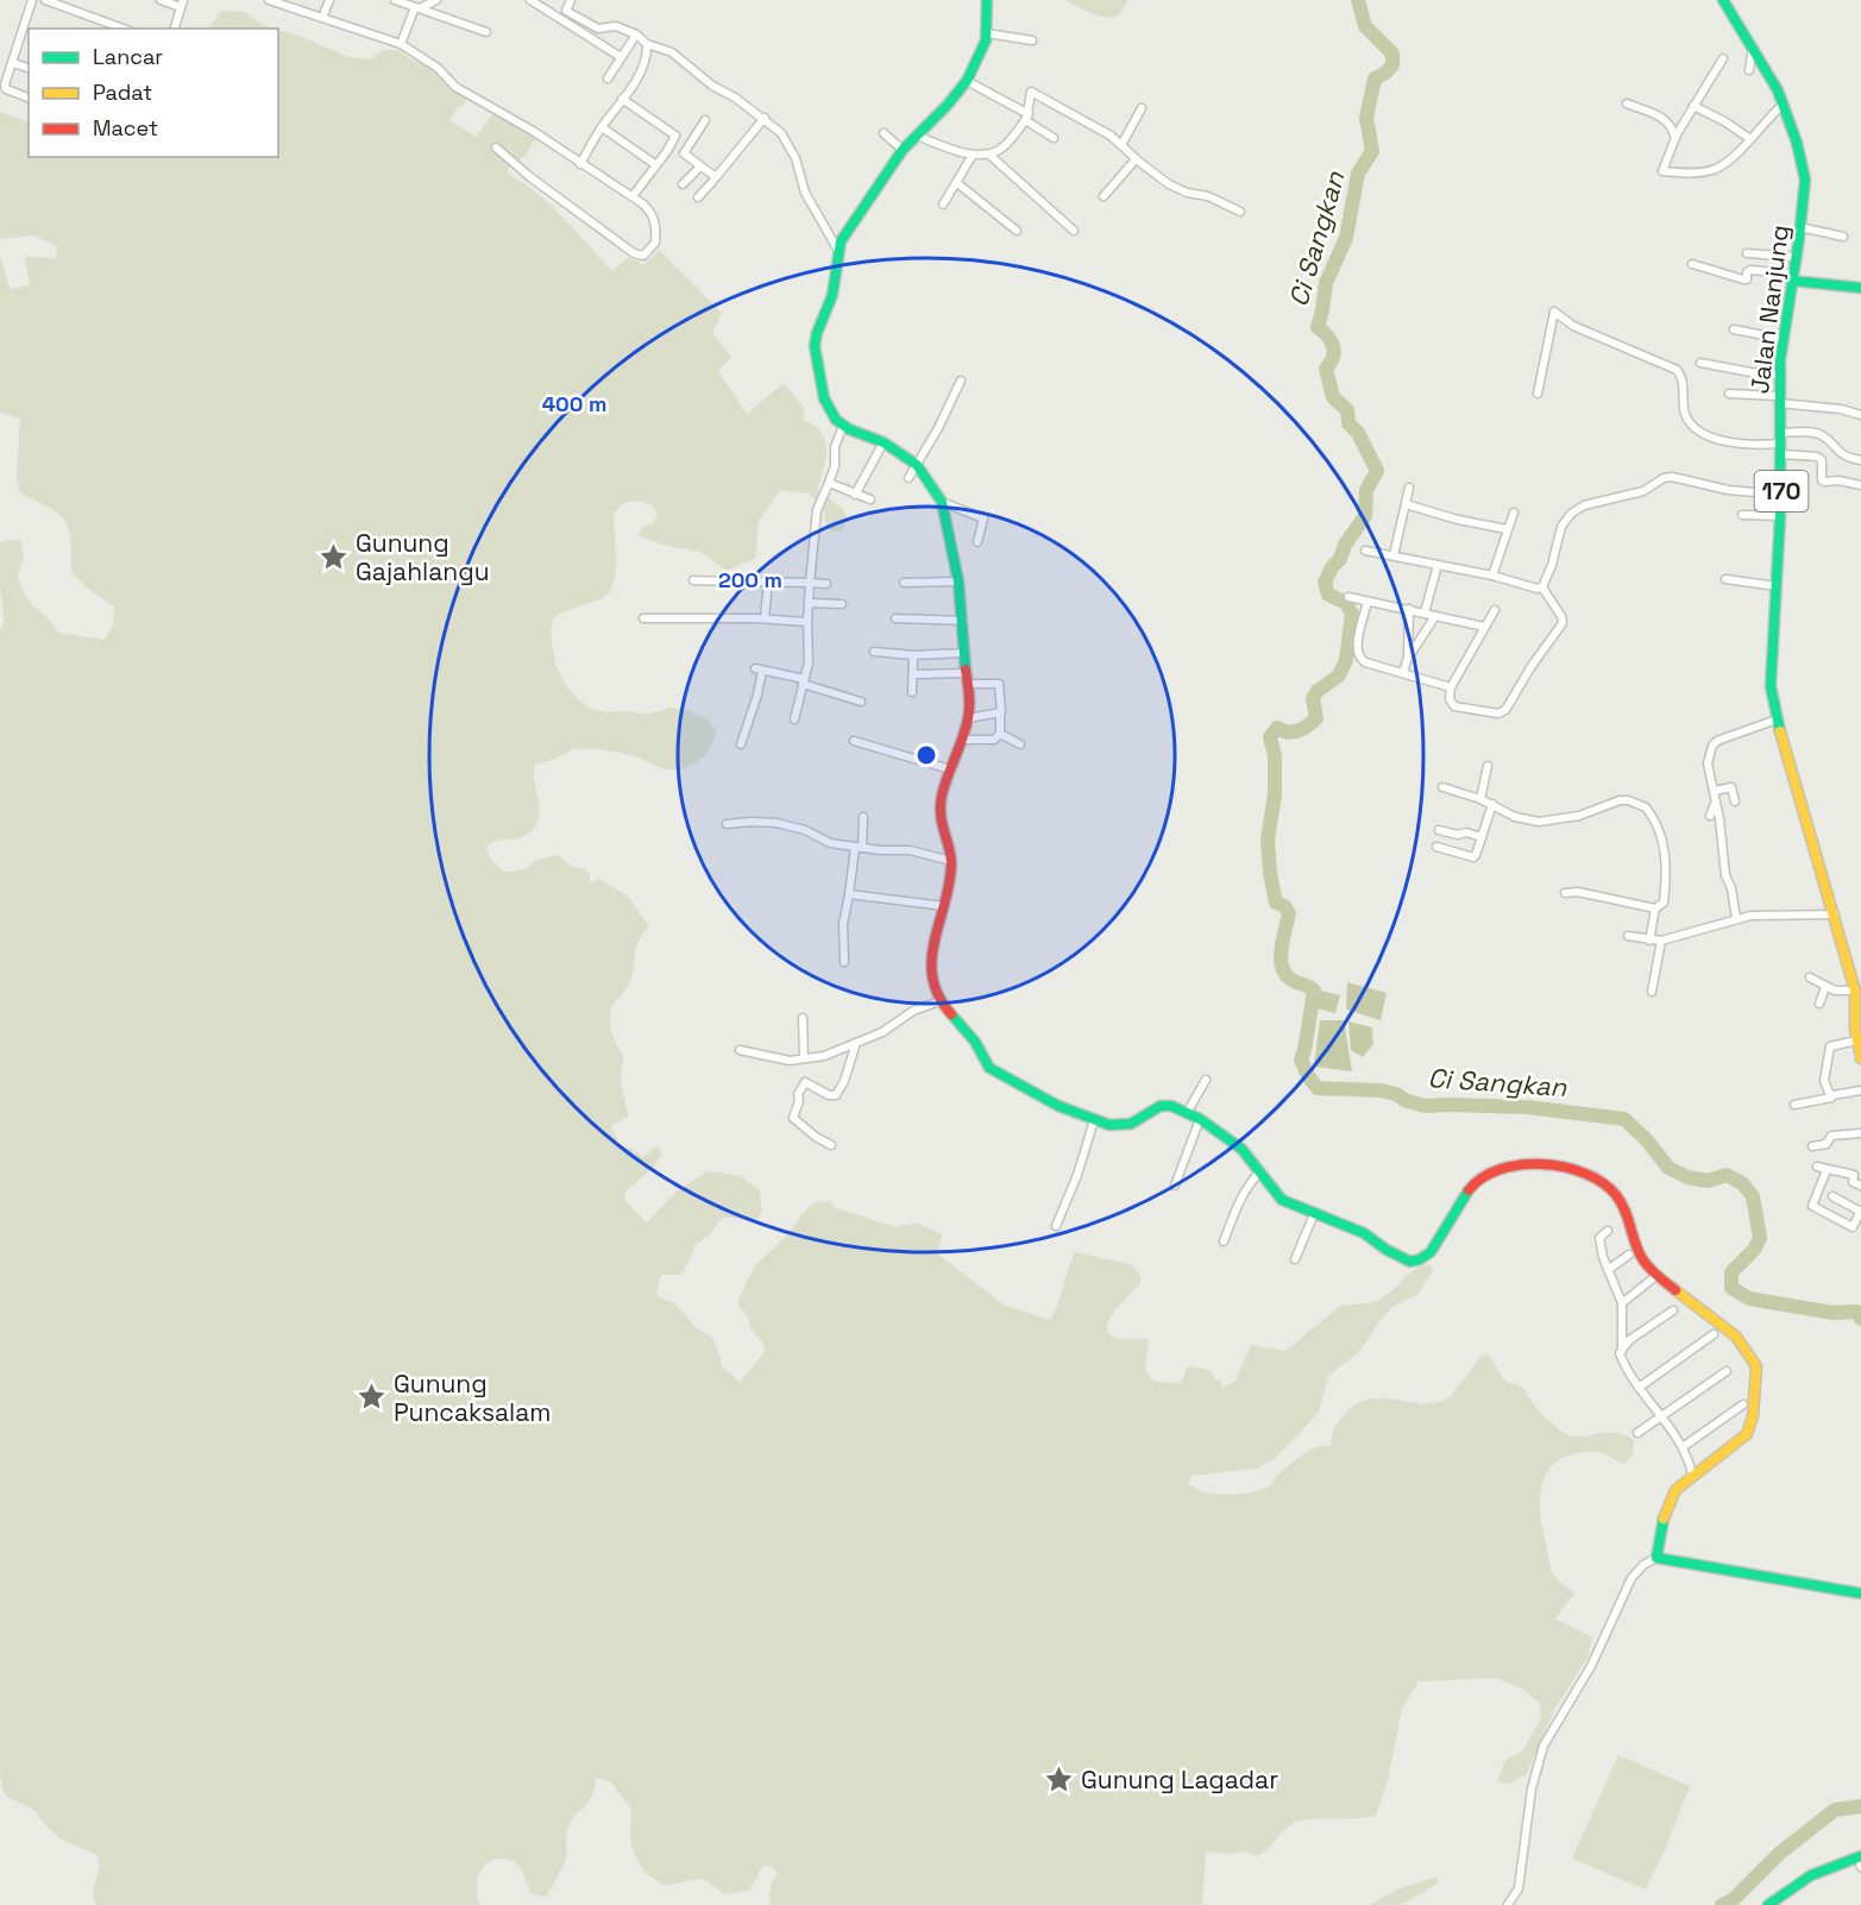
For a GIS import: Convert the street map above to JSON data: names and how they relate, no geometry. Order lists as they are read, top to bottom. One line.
{"streets":{"street":["Jalan Nanjung","170"]},"water":["Ci Sangkan"],"places":{"place":["Gunung Gajahlangu","Gunung Puncaksalam","Gunung Lagadar"]},"legend":["Lancar","Padat","Macet"],"rings":["400 m","200 m"]}
